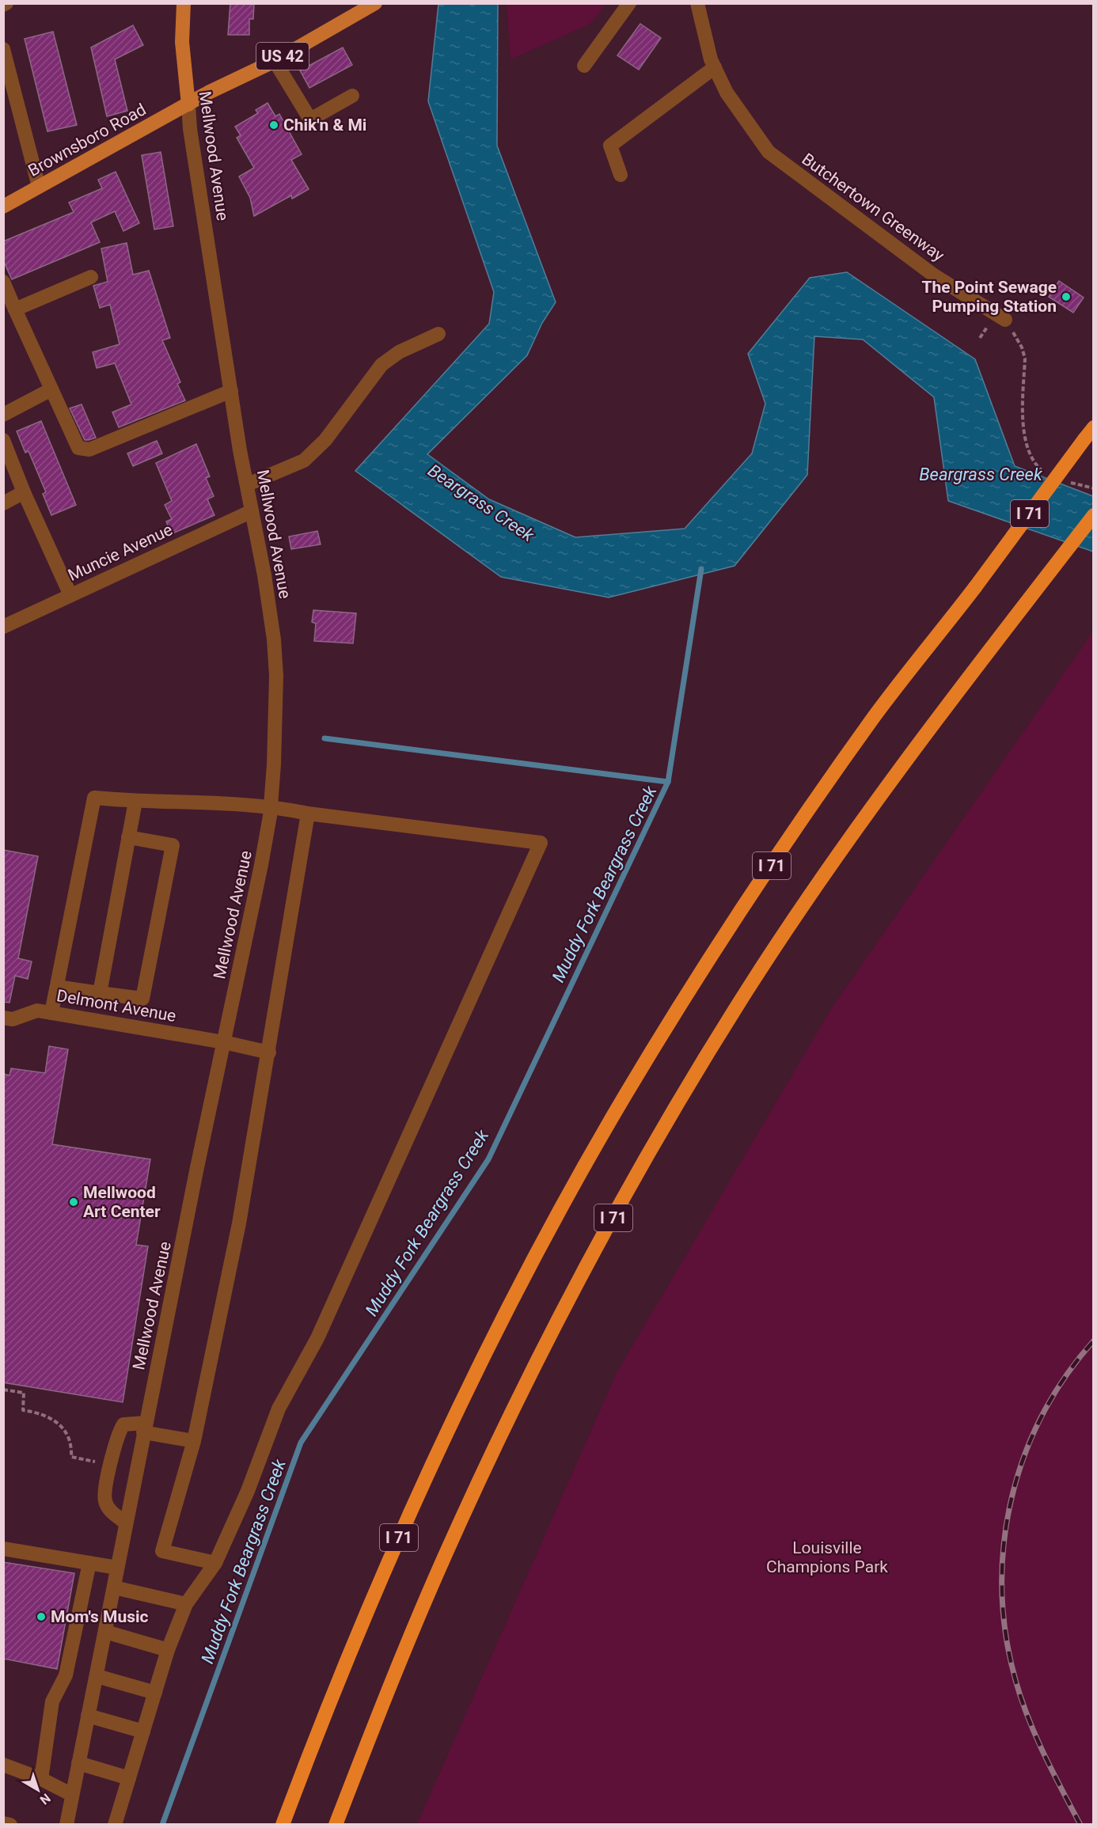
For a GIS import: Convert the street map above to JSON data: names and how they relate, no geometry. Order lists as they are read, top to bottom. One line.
{"streets":{"highway":["I 71"],"main road":["US 42","Brownsboro Road","Mellwood Avenue"],"street":["Butchertown Greenway","Muncie Avenue","Delmont Avenue"]},"crossings":[["US 42","Brownsboro Road"],["US 42","Mellwood Avenue"],["Brownsboro Road","Mellwood Avenue"],["Mellwood Avenue","Muncie Avenue"],["Mellwood Avenue","Delmont Avenue"]],"water":["Beargrass Creek","Muddy Fork Beargrass Creek"],"parks":["Louisville Champions Park"],"places":["Chik'n & Mi","The Point Sewage Pumping Station","Mellwood Art Center","Mom's Music"],"north":"bottom right"}
